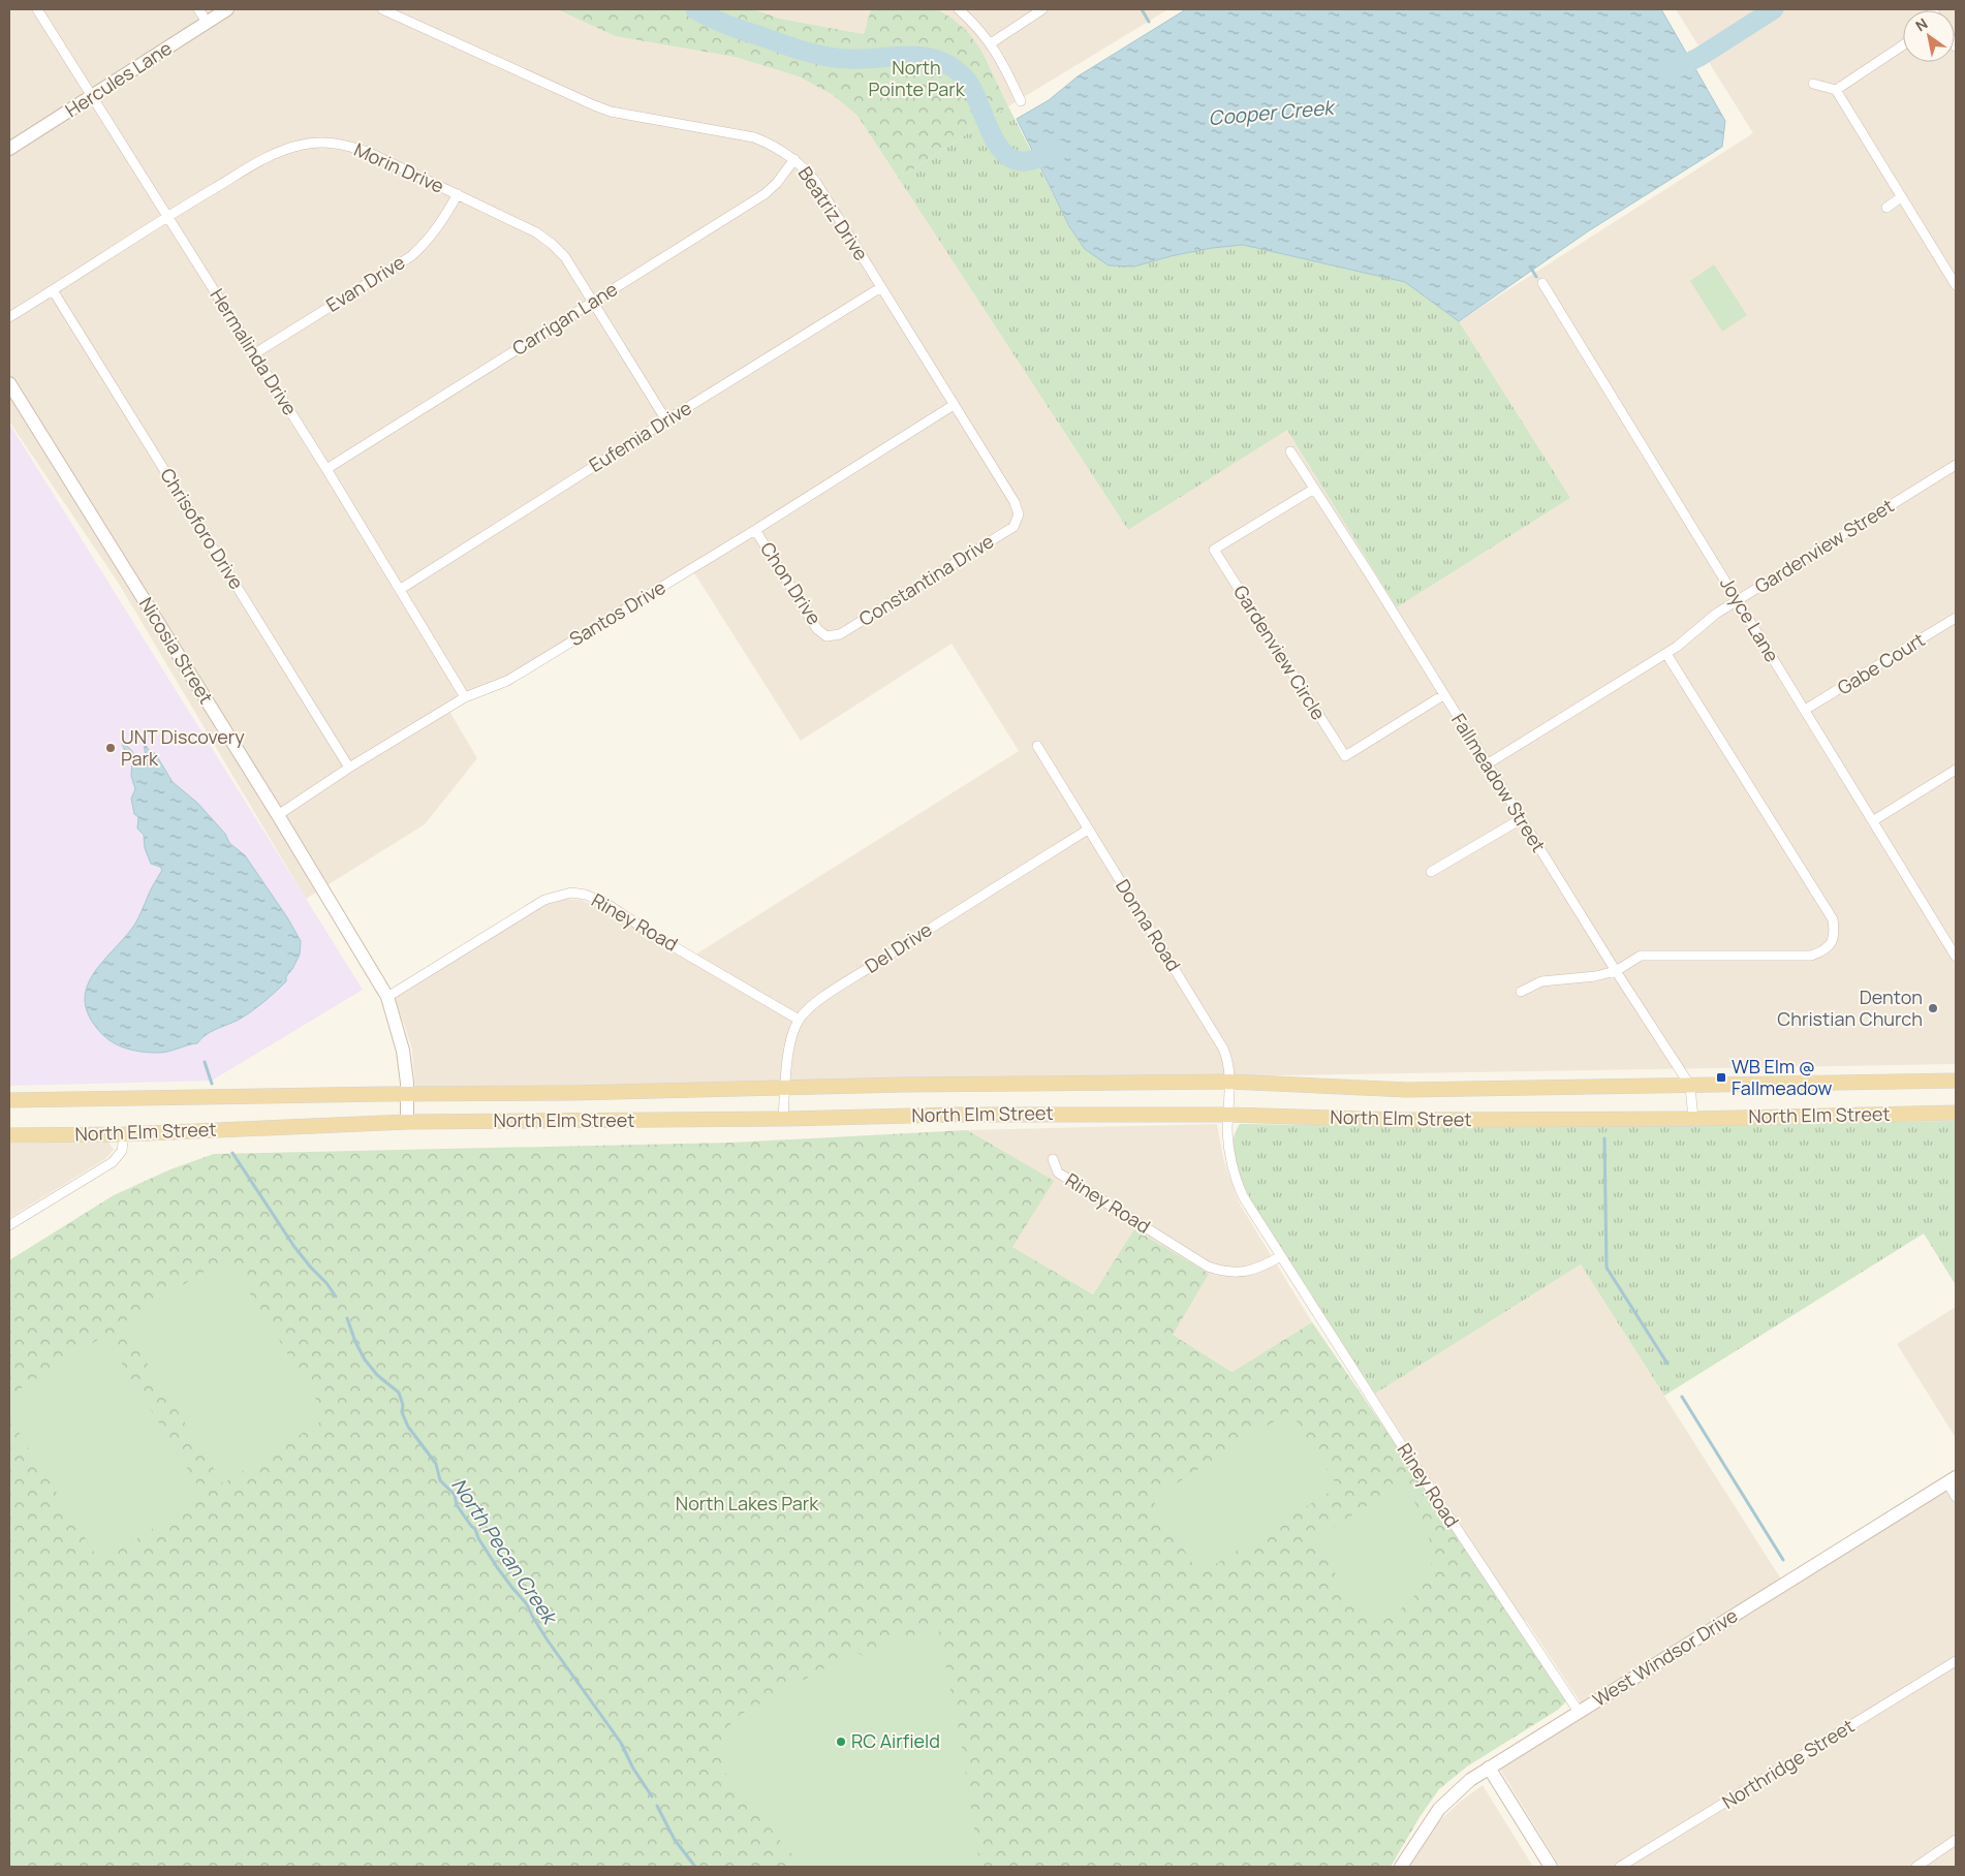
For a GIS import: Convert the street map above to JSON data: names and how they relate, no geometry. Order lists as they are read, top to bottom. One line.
{"streets":{"main road":["North Elm Street"],"street":["Hercules Lane","Morin Drive","Beatriz Drive","Evan Drive","Carrigan Lane","Hermalinda Drive","Eufemia Drive","Chrisoforo Drive","Gardenview Street","Constantina Drive","Chon Drive","Santos Drive","Joyce Lane","Nicosia Street","Gardenview Circle","Gabe Court","Fallmeadow Street","Riney Road","Donna Road","Del Drive","West Windsor Drive","Northridge Street"]},"crossings":[["Hercules Lane","Hermalinda Drive"],["Morin Drive","Evan Drive"],["Morin Drive","Carrigan Lane"],["Morin Drive","Hermalinda Drive"],["Morin Drive","Eufemia Drive"],["Morin Drive","Chrisoforo Drive"],["Beatriz Drive","Carrigan Lane"],["Beatriz Drive","Eufemia Drive"],["Beatriz Drive","Constantina Drive"],["Beatriz Drive","Santos Drive"],["Evan Drive","Hermalinda Drive"],["Carrigan Lane","Hermalinda Drive"],["Hermalinda Drive","Eufemia Drive"],["Hermalinda Drive","Santos Drive"],["Chrisoforo Drive","Santos Drive"],["Gardenview Street","Joyce Lane"],["Gardenview Street","Fallmeadow Street"],["Constantina Drive","Chon Drive"],["Chon Drive","Santos Drive"],["Santos Drive","Nicosia Street"],["Joyce Lane","Gabe Court"],["Nicosia Street","Riney Road"],["Nicosia Street","North Elm Street"],["Gardenview Circle","Fallmeadow Street"],["Fallmeadow Street","North Elm Street"],["Riney Road","Donna Road"],["Riney Road","Del Drive"],["Riney Road","North Elm Street"],["Riney Road","West Windsor Drive"],["Donna Road","Del Drive"],["Donna Road","North Elm Street"],["Del Drive","North Elm Street"]],"water":["Cooper Creek","North Pecan Creek"],"parks":["North Pointe Park","North Lakes Park"],"places":{"other":["UNT Discovery Park","Denton Christian Church","RC Airfield"],"transit":["WB Elm @ Fallmeadow"]},"north":"top left"}
